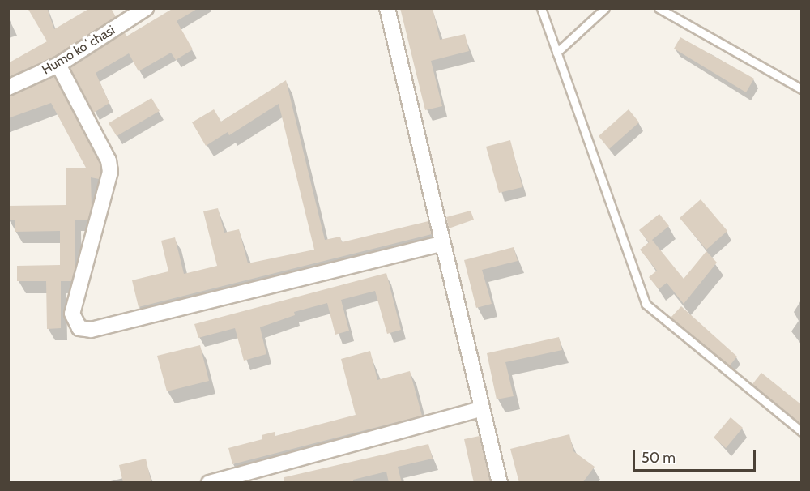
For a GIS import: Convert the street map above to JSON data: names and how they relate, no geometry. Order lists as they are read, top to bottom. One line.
{"streets":{"street":["Humo koʻchasi"]},"scale_bar":"50 m"}
